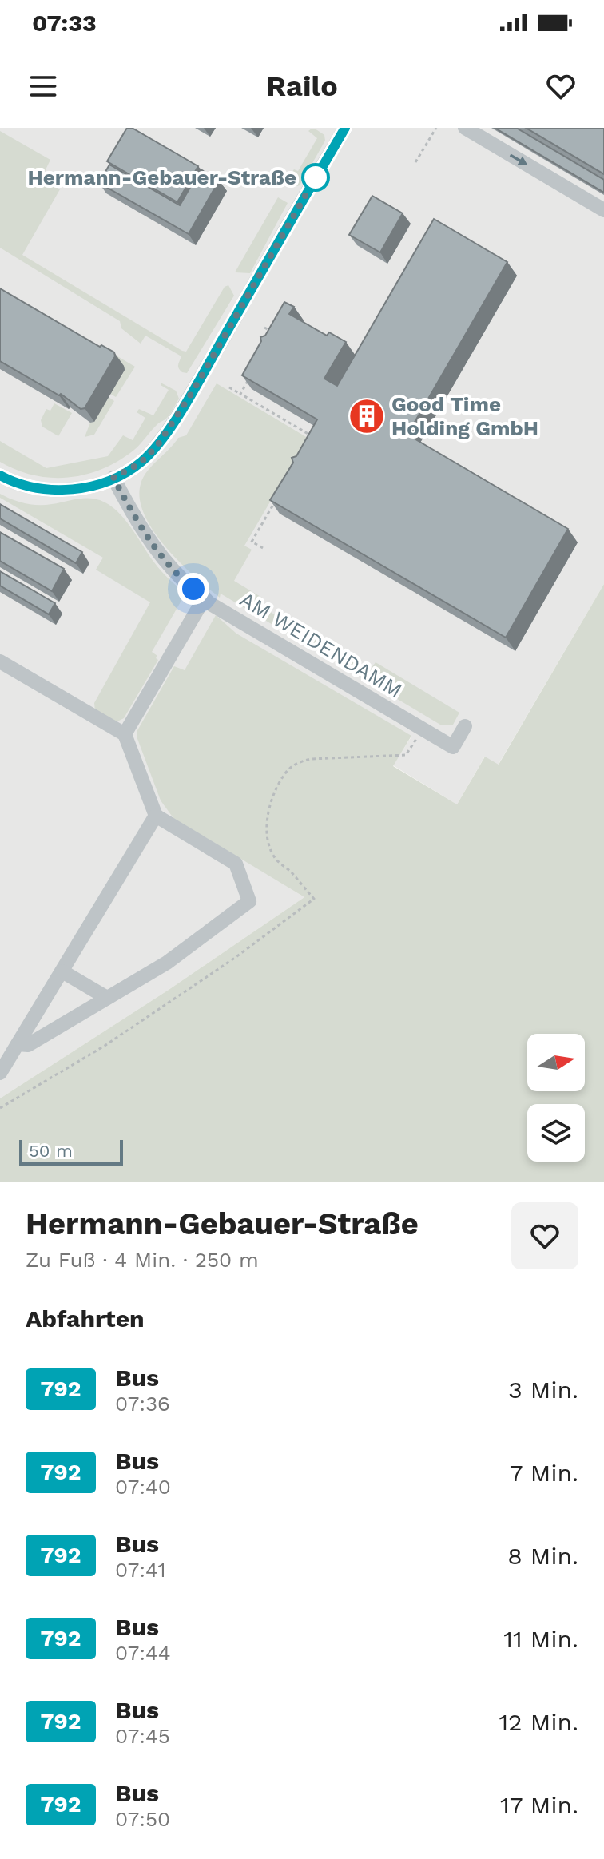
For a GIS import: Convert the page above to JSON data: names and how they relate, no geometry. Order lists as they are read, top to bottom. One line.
{"streets":{"street":["AM WEIDENDAMM"]},"places":{"other":["Hermann-Gebauer-Straße"],"building":["Good Time Holding GmbH"]},"lines":["bus line 792"],"scale_bar":"50 m","north":"right","page":{"status":"07:33","header":"Railo","scale":"50 m","heading":[["Hermann-Gebauer-Straße","Zu Fuß · 4 Min. · 250 m"],"Abfahrten"],"list":[{"mark":"792","name":"Bus","note":"07:36","value":"3 Min."},{"mark":"792","name":"Bus","note":"07:40","value":"7 Min."},{"mark":"792","name":"Bus","note":"07:41","value":"8 Min."},{"mark":"792","name":"Bus","note":"07:44","value":"11 Min."},{"mark":"792","name":"Bus","note":"07:45","value":"12 Min."},{"mark":"792","name":"Bus","note":"07:50","value":"17 Min."}]}}
